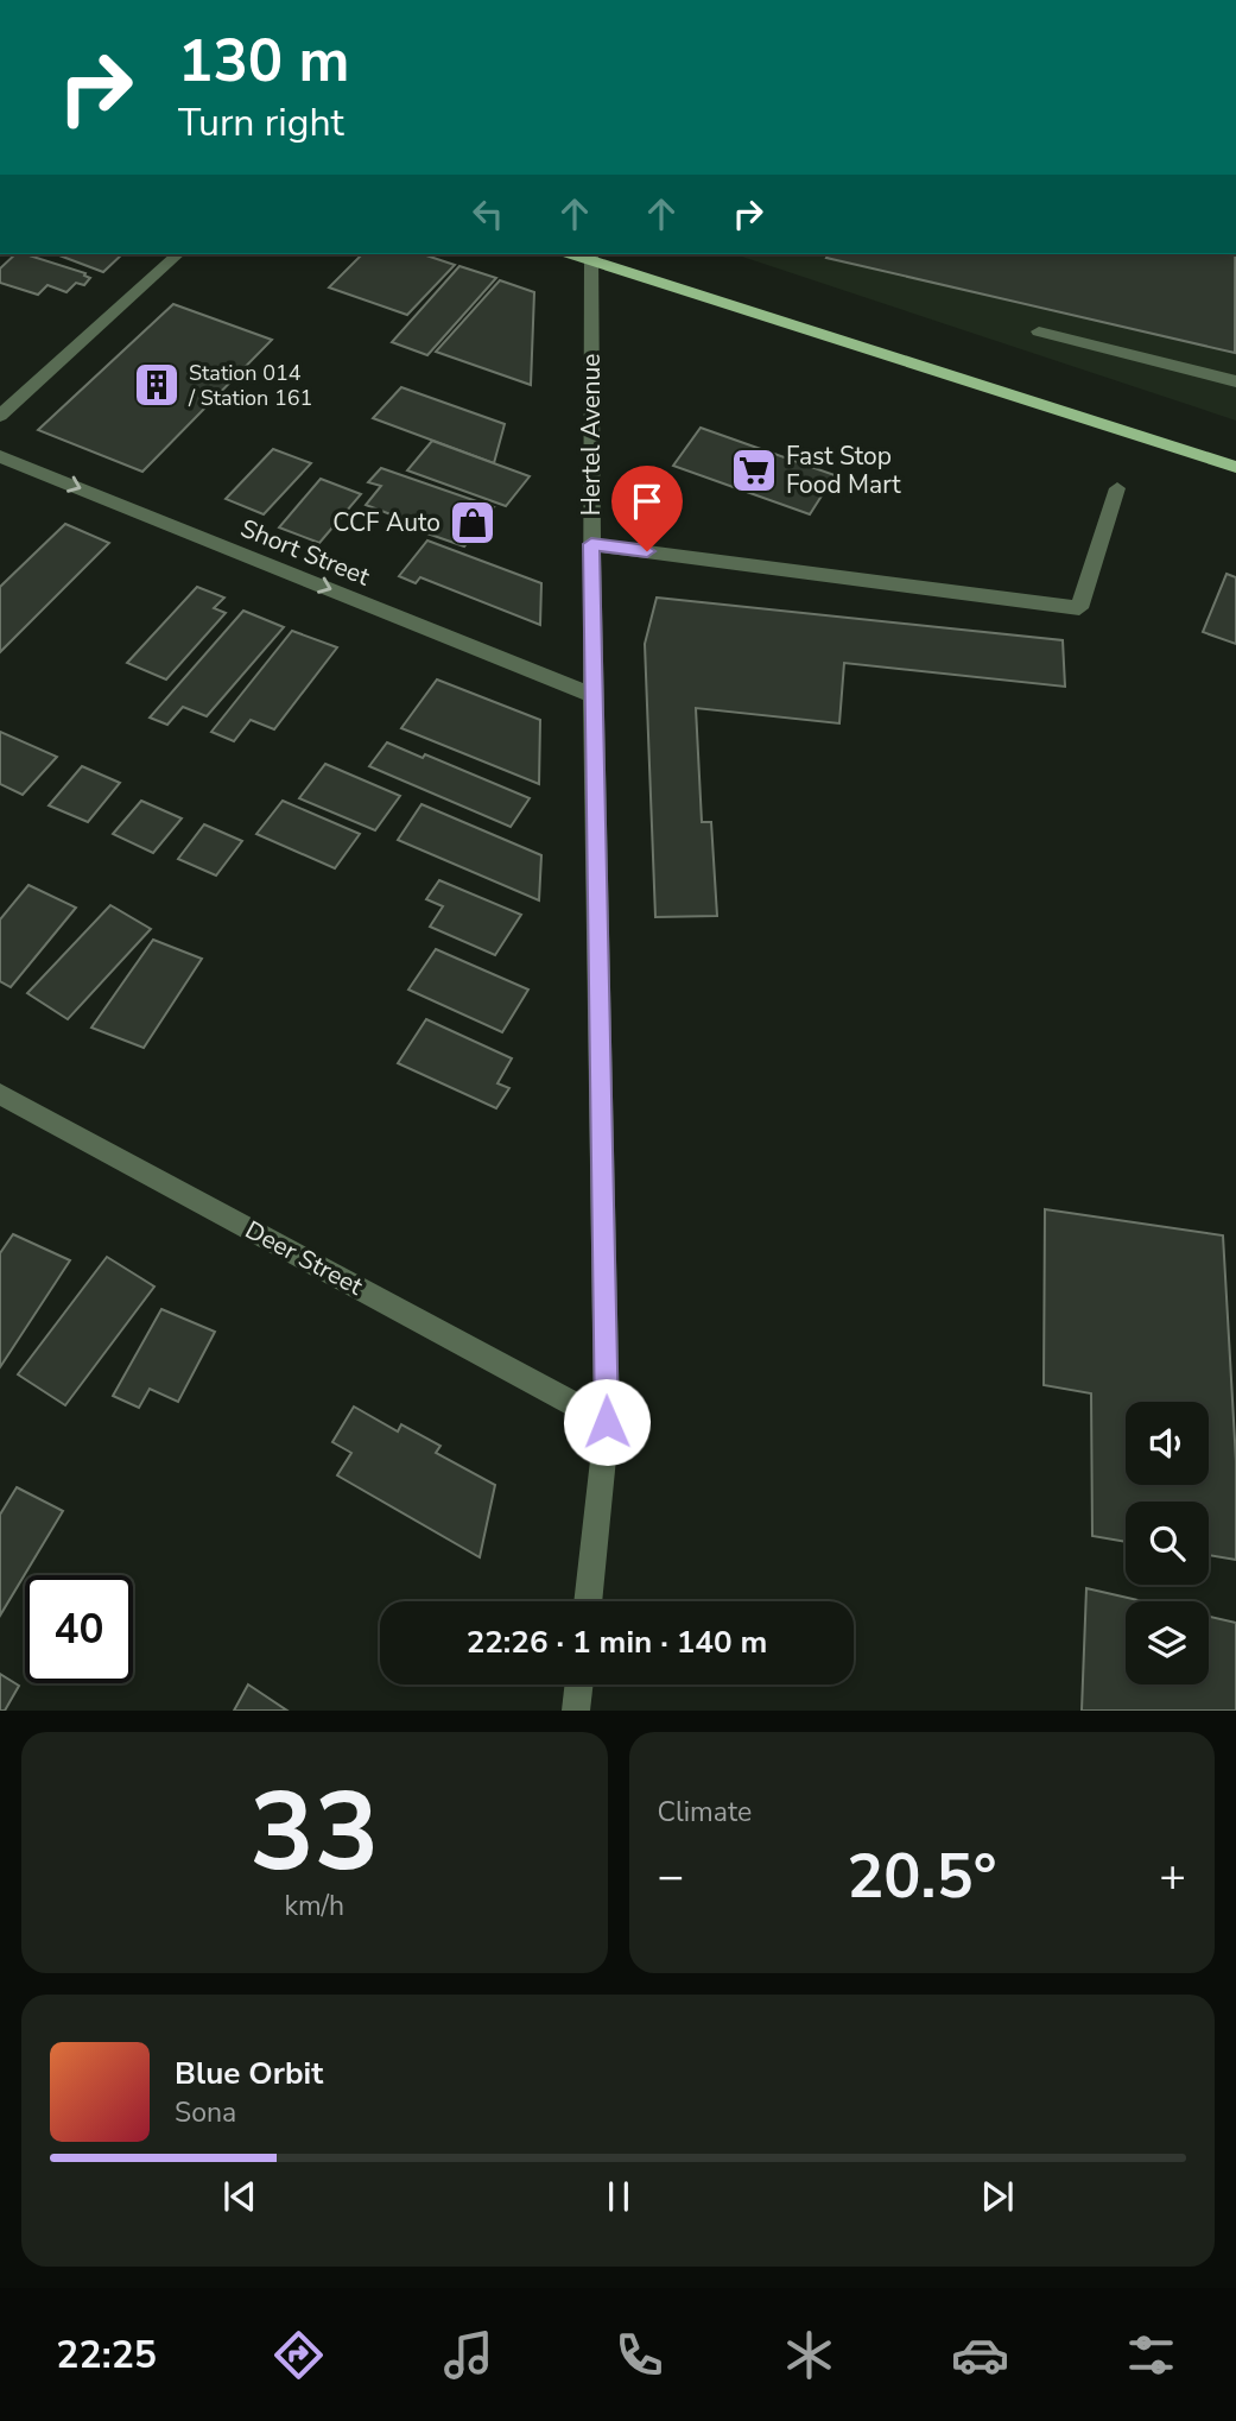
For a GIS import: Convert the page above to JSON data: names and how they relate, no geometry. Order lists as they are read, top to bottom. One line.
{"streets":{"street":["Hertel Avenue","Short Street","Deer Street"]},"crossings":[["Hertel Avenue","Short Street"],["Hertel Avenue","Deer Street"]],"one_way":["Short Street"],"places":{"building":["Station 014 / Station 161"],"supermarket":["Fast Stop Food Mart"],"shop":["CCF Auto"]},"page":{"turn":["130 m","Turn right"],"limit":"40","trip":"22:26 · 1 min · 140 m","tile":[["33","km/h"],"Climate"],"heat":["−","20.5°","+"],"song":["Blue Orbit","Sona"],"tabs":"22:25"}}
